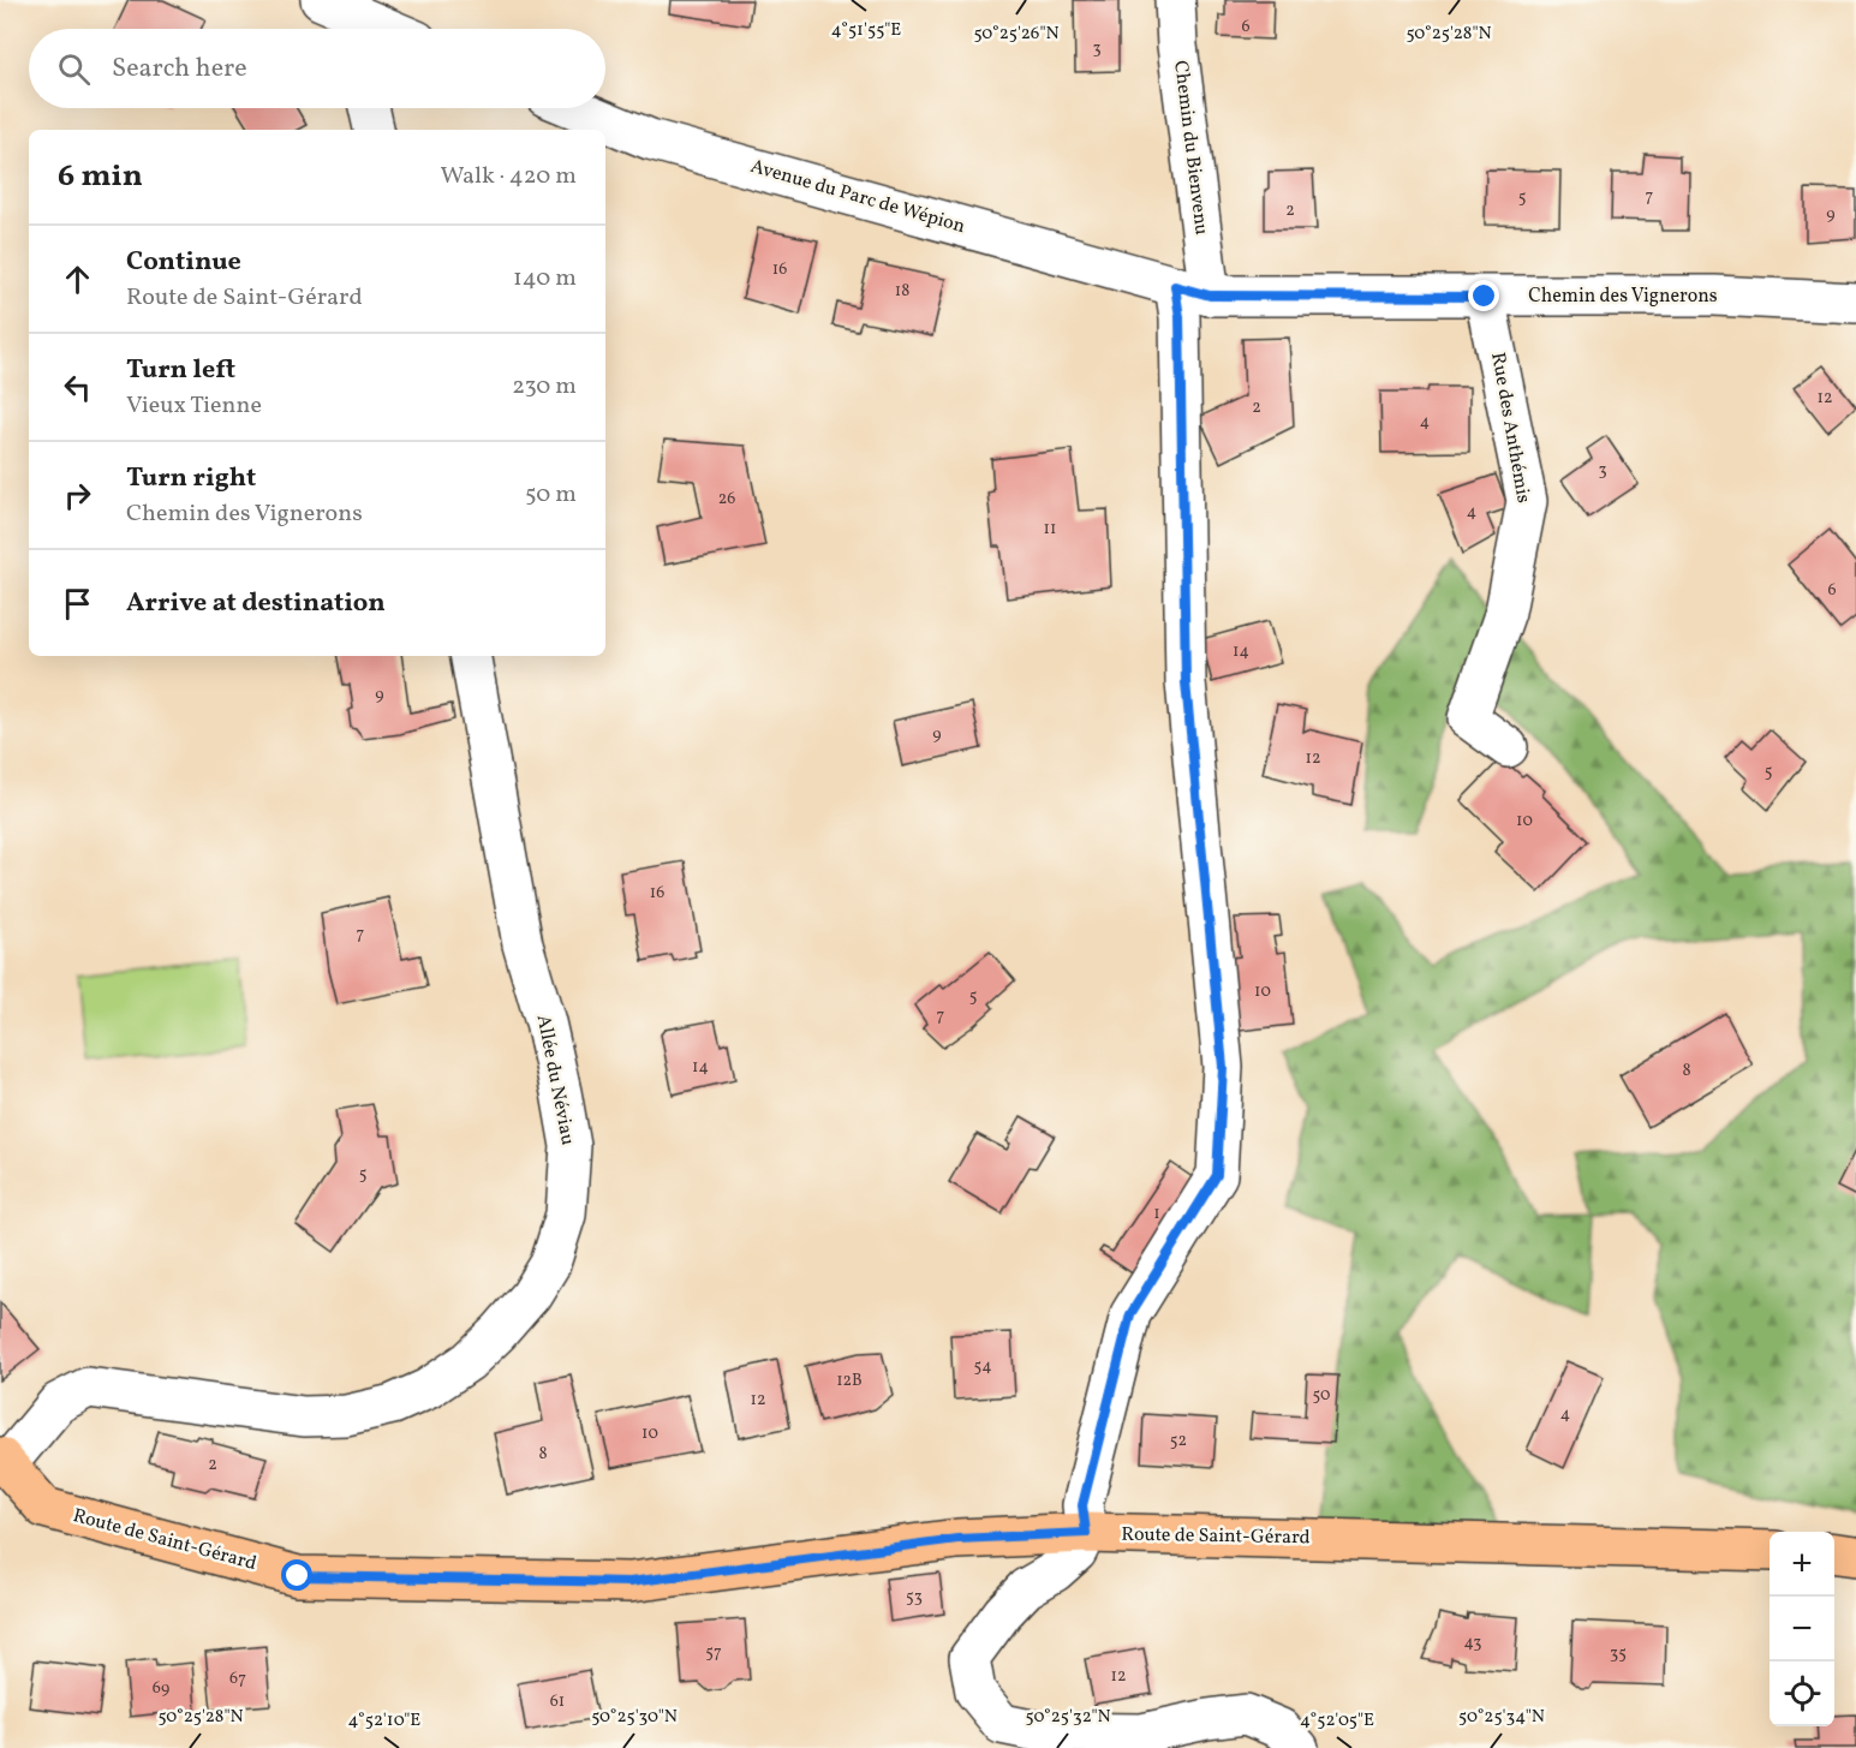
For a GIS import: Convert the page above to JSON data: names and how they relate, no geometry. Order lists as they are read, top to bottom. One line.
{"streets":{"main road":["Route de Saint-Gérard"],"street":["Chemin du Bienvenu","Avenue du Parc de Wépion","Chemin des Vignerons","Rue des Anthémis","Allée du Néviau"]},"crossings":[["Chemin du Bienvenu","Avenue du Parc de Wépion"],["Chemin du Bienvenu","Chemin des Vignerons"],["Chemin du Bienvenu","Route de Saint-Gérard"],["Avenue du Parc de Wépion","Chemin des Vignerons"],["Chemin des Vignerons","Rue des Anthémis"],["Allée du Néviau","Route de Saint-Gérard"]],"house_numbers":["6","3","7","5","2","9","16","18","12","2","4","3","26","4","11","6","14","9","9","12","5","10","16","7","10","5","7","14","8","5","1","54","12B","50","12","4","10","52","8","2","53","43","57","35","12","67","69","61"],"page":{"search":"Search here","heading":["6 min","Walk · 420 m"],"list":[["Continue","Route de Saint-Gérard","140 m"],["Turn left","Vieux Tienne","230 m"],["Turn right","Chemin des Vignerons","50 m"],"Arrive at destination"],"map_buttons":["+","−"]},"coordinates":["4°51'55\"E","50°25'26\"N","50°25'28\"N","50°25'30\"N","50°25'32\"N","50°25'34\"N","4°52'10\"E","4°52'05\"E"]}
